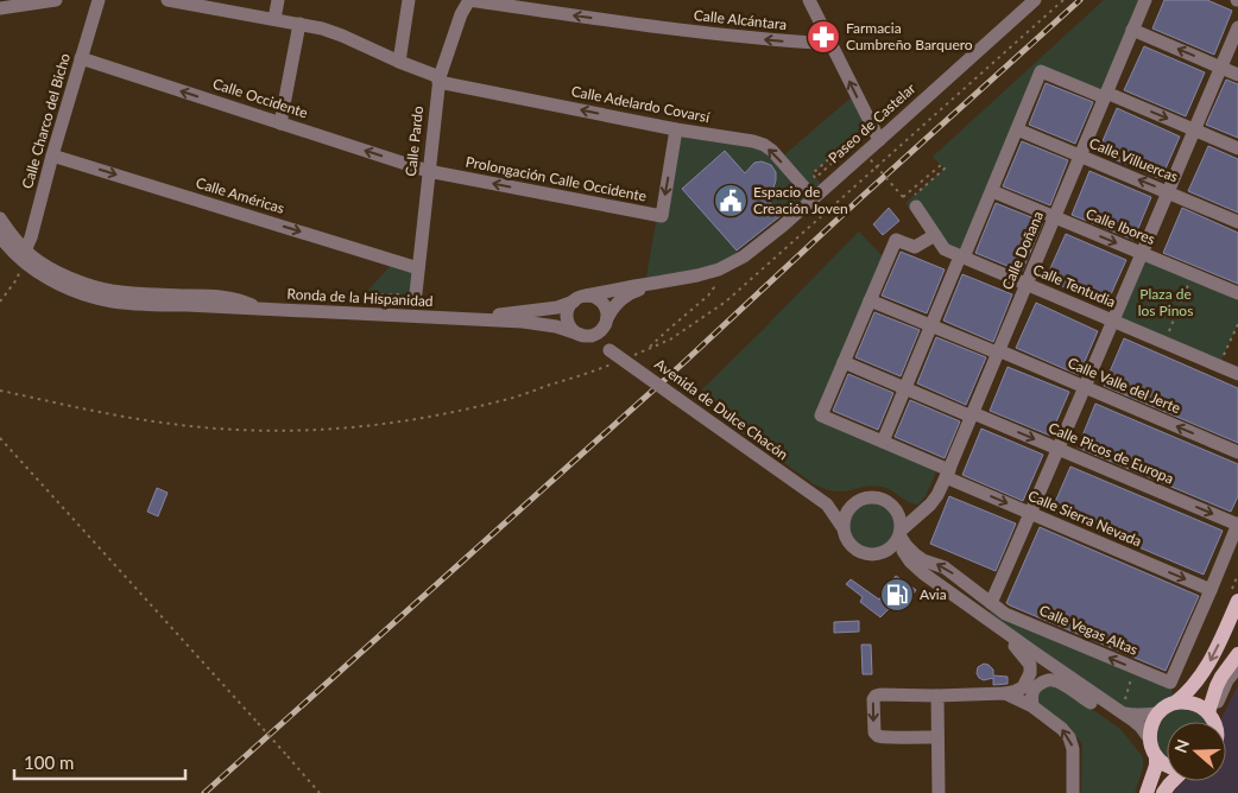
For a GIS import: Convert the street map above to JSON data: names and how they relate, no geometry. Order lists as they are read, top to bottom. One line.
{"streets":{"street":["Calle Alcántara","Calle Occidente","Calle Adelardo Covarsí","Calle Charco del Bicho","Paseo de Castelar","Calle Pardo","Calle Villuercas","Prolongación Calle Occidente","Calle Américas","Calle Ibores","Calle Doñana","Calle Tentudia","Ronda de la Hispanidad","Calle Valle del Jerte","Avenida de Dulce Chacón","Calle Picos de Europa","Calle Sierra Nevada","Calle Vegas Altas"]},"crossings":[["Calle Alcántara","Calle Pardo"],["Calle Occidente","Calle Charco del Bicho"],["Calle Occidente","Calle Pardo"],["Calle Occidente","Prolongación Calle Occidente"],["Calle Adelardo Covarsí","Paseo de Castelar"],["Calle Adelardo Covarsí","Calle Pardo"],["Calle Adelardo Covarsí","Prolongación Calle Occidente"],["Calle Charco del Bicho","Calle Américas"],["Calle Charco del Bicho","Ronda de la Hispanidad"],["Paseo de Castelar","Ronda de la Hispanidad"],["Paseo de Castelar","Avenida de Dulce Chacón"],["Calle Pardo","Prolongación Calle Occidente"],["Calle Pardo","Calle Américas"],["Calle Villuercas","Calle Doñana"],["Calle Ibores","Calle Doñana"],["Calle Doñana","Calle Tentudia"],["Calle Doñana","Calle Valle del Jerte"],["Calle Doñana","Avenida de Dulce Chacón"],["Calle Doñana","Calle Picos de Europa"],["Calle Doñana","Calle Sierra Nevada"],["Calle Doñana","Calle Vegas Altas"],["Ronda de la Hispanidad","Avenida de Dulce Chacón"],["Avenida de Dulce Chacón","Calle Vegas Altas"],["Calle Picos de Europa","Calle Sierra Nevada"],["Calle Sierra Nevada","Calle Vegas Altas"]],"one_way":["Calle Alcántara","Calle Occidente","Calle Adelardo Covarsí","Calle Américas","Calle Ibores","Calle Valle del Jerte","Calle Picos de Europa"],"parks":["Plaza de los Pinos"],"places":{"pharmacy":["Farmacia Cumbreño Barquero"],"public building":["Espacio de Creación Joven"],"fuel station":["Avia"]},"scale_bar":"100 m","north":"left"}
